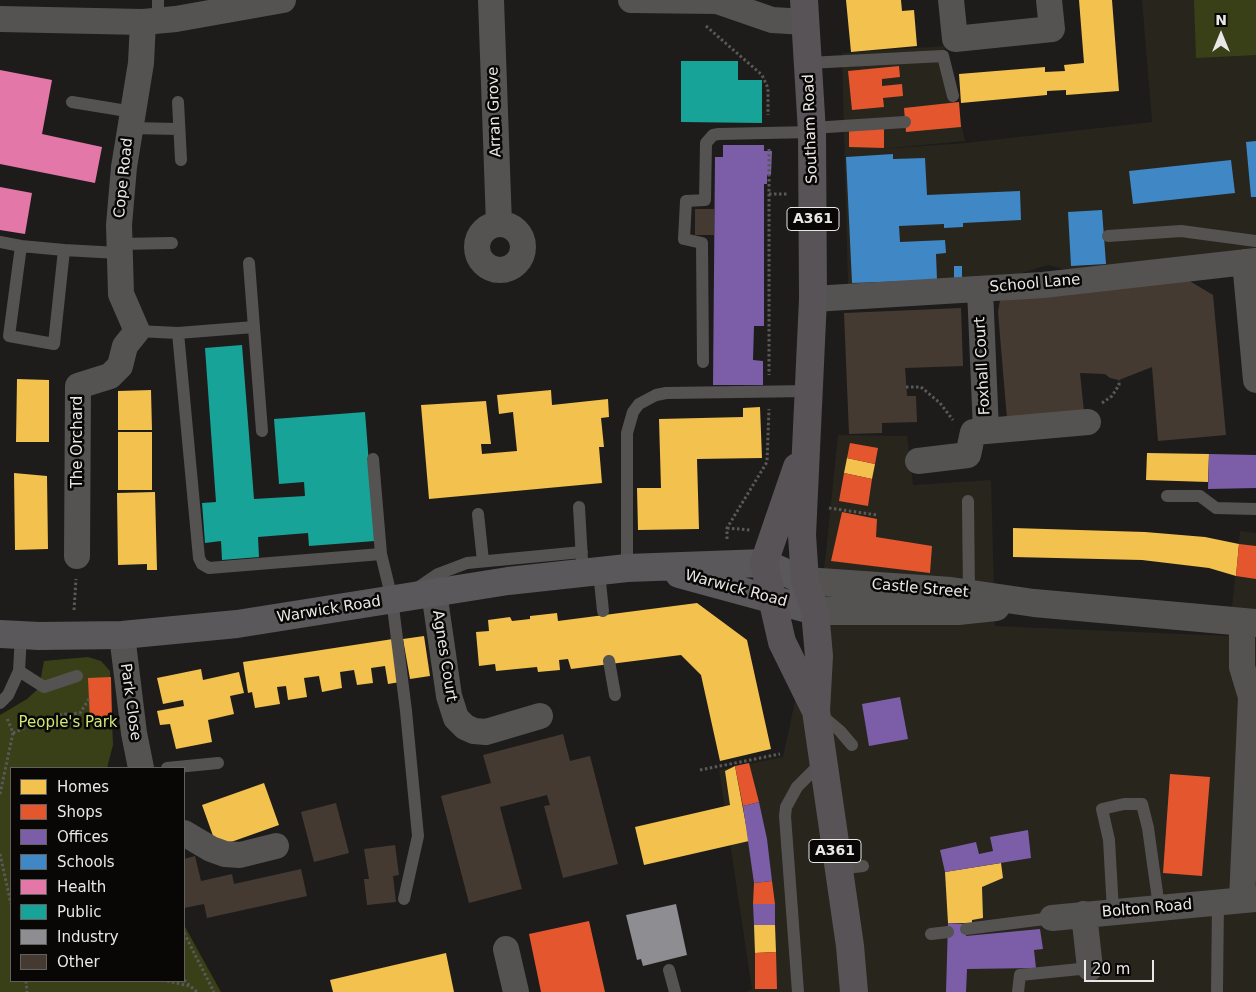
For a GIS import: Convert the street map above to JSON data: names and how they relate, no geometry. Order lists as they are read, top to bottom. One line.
{"streets":{"main road":["Southam Road","A361","Warwick Road"],"street":["Arran Grove","Cope Road","School Lane","Foxhall Court","The Orchard","Castle Street","Agnes Court","Park Close","Bolton Road"]},"crossings":[["Southam Road","A361"],["Southam Road","School Lane"],["Southam Road","Warwick Road"],["Southam Road","Castle Street"],["Cope Road","The Orchard"],["A361","Warwick Road"],["A361","Castle Street"],["School Lane","Foxhall Court"],["Warwick Road","Castle Street"],["Warwick Road","Agnes Court"],["Warwick Road","Park Close"]],"parks":["People's Park"],"legend":["Homes","Shops","Offices","Schools","Health","Public","Industry","Other"],"scale_bar":"20 m","north":"top"}
